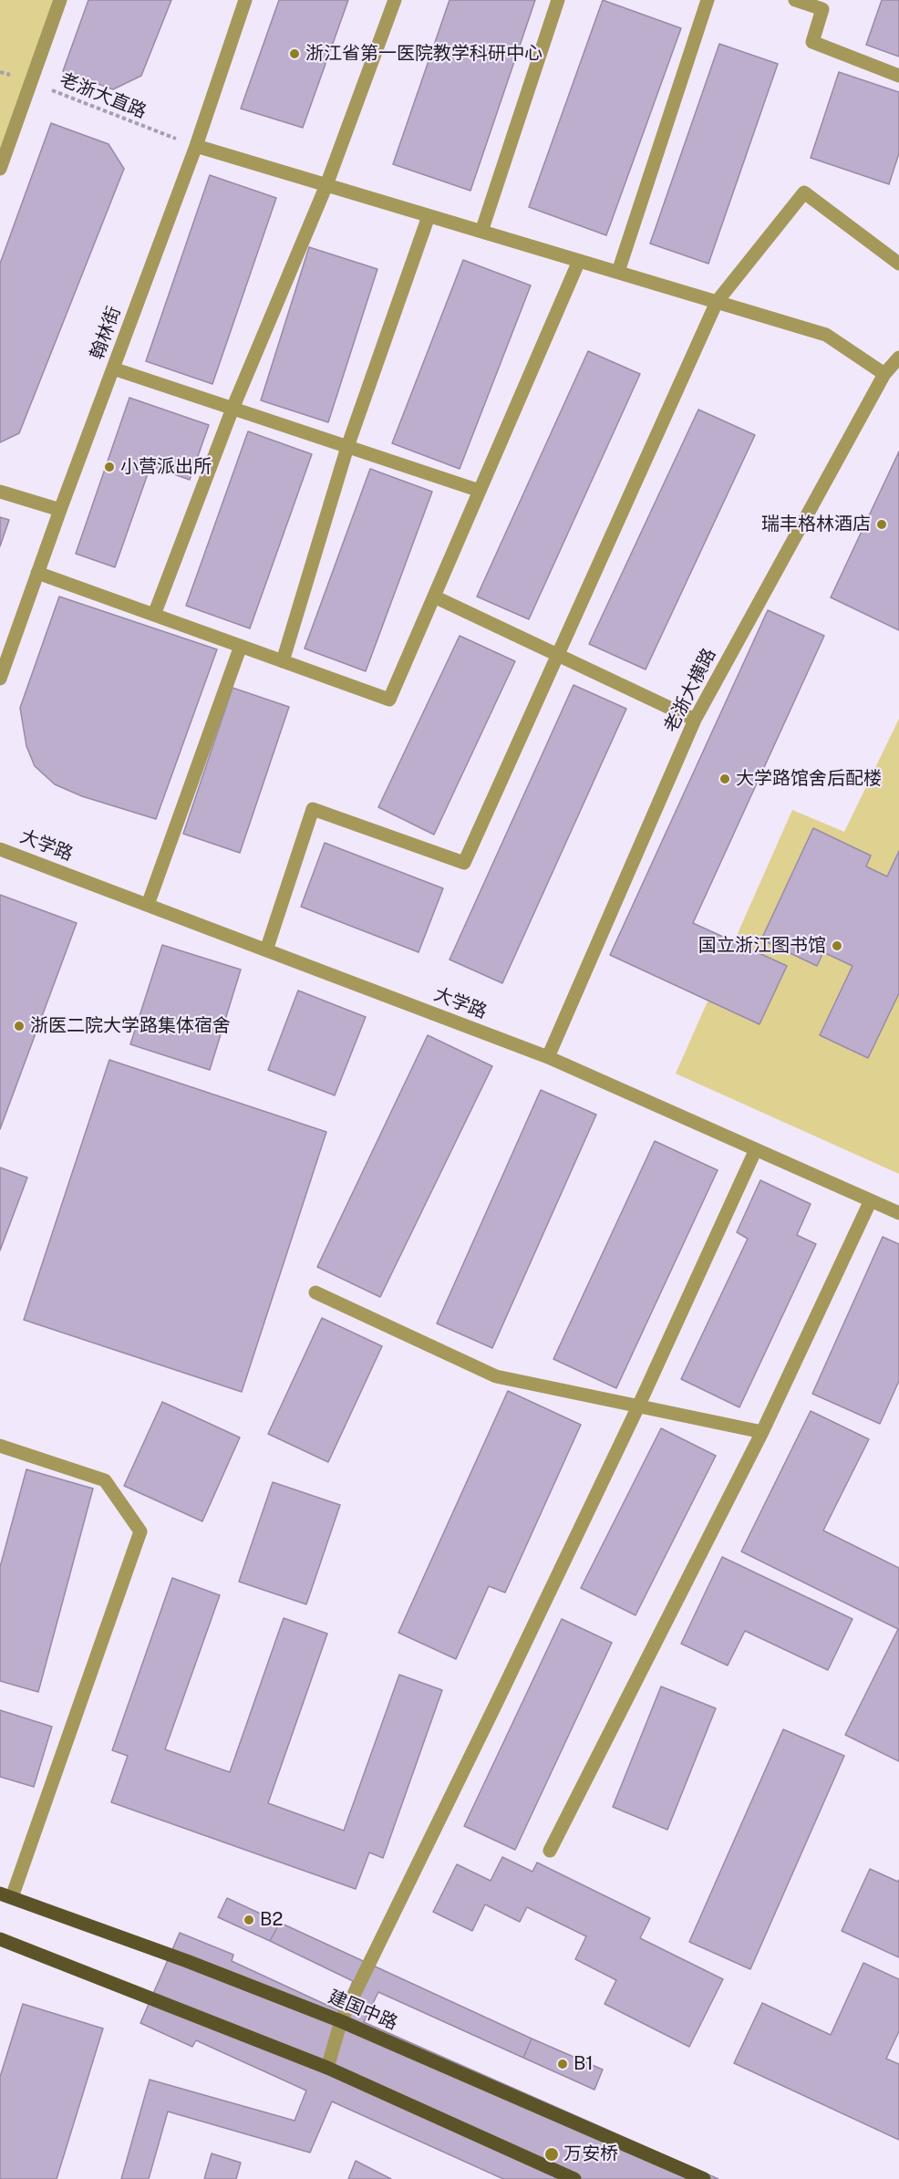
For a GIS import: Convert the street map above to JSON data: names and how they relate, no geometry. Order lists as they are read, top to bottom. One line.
{"streets":{"main road":["建国中路"],"street":["翰林街","老浙大横路","大学路"],"path":["老浙大直路"]},"crossings":[["老浙大直路","翰林街"],["老浙大横路","大学路"]],"places":["浙江省第一医院教学科研中心","小营派出所","瑞丰格林酒店","大学路馆舍后配楼","国立浙江图书馆","浙医二院大学路集体宿舍","B2","B1","万安桥"]}
